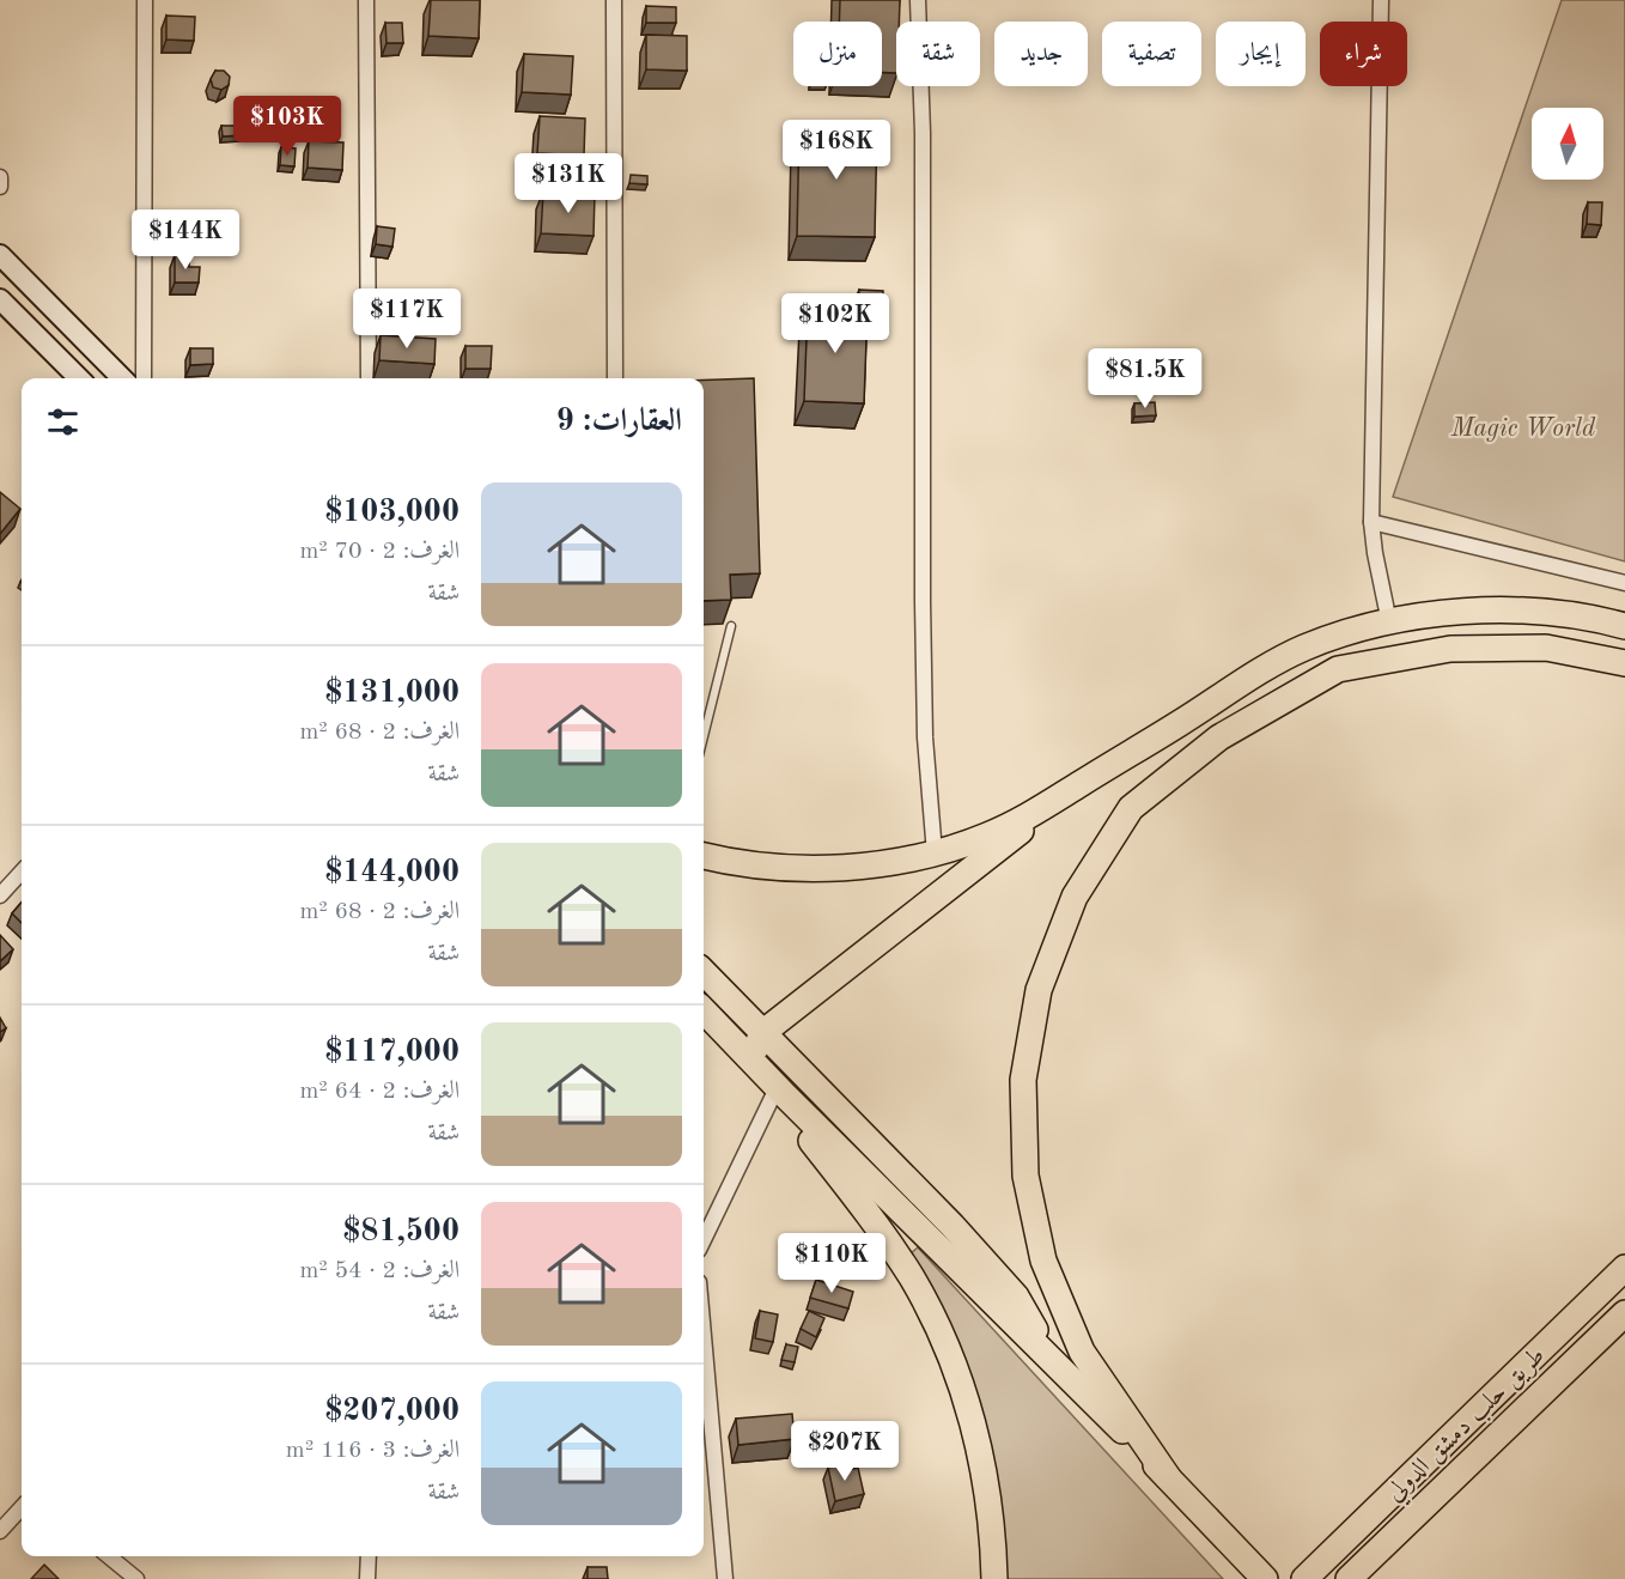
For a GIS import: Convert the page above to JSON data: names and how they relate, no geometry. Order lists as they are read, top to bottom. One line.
{"streets":{"highway":["طريق حلب دمشق الدولي"]},"parks":["Magic World"],"north":"top","page":{"chip":["شراء","إيجار","تصفية","جديد","شقة","منزل"],"price":["$103K","$168K","$131K","$144K","$117K","$102K","$81.5K","$110K","$207K"],"heading":"العقارات: 9","list":[{"name":"$103,000","note":"الغرف: 2 · 70 m² · شقة"},{"name":"$131,000","note":"الغرف: 2 · 68 m² · شقة"},{"name":"$144,000","note":"الغرف: 2 · 68 m² · شقة"},{"name":"$117,000","note":"الغرف: 2 · 64 m² · شقة"},{"name":"$81,500","note":"الغرف: 2 · 54 m² · شقة"},{"name":"$207,000","note":"الغرف: 3 · 116 m² · شقة"}]}}
